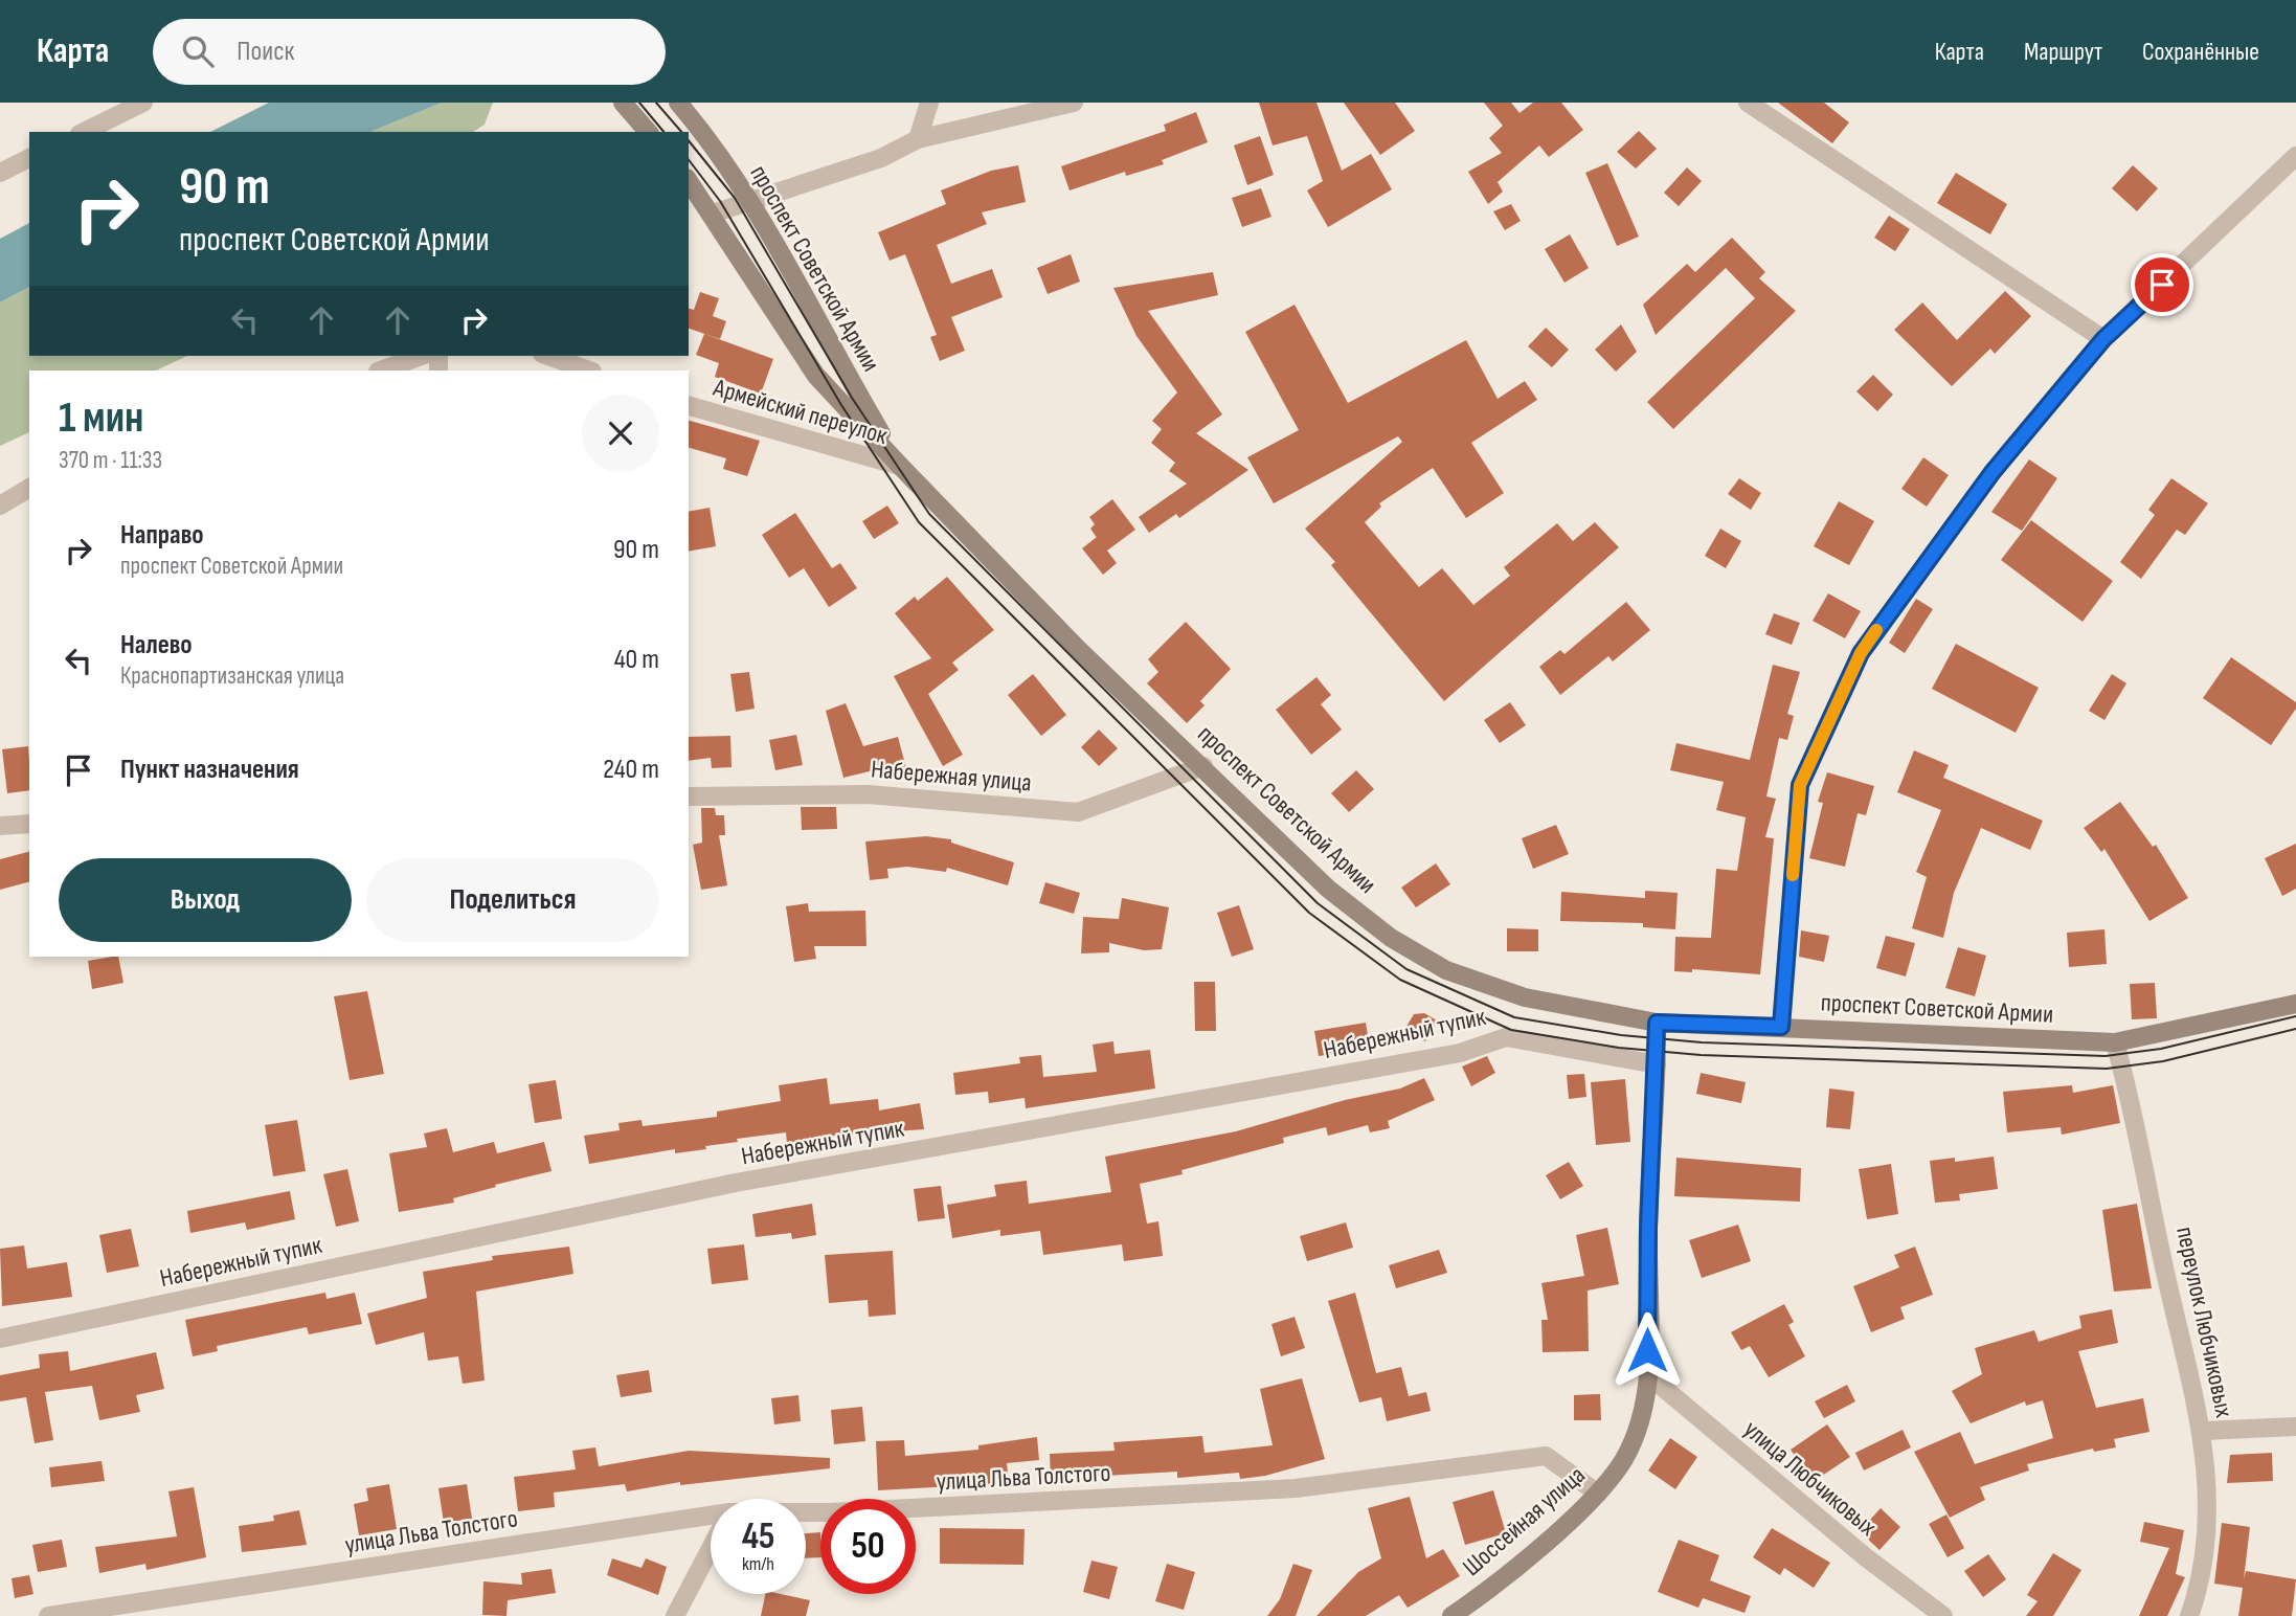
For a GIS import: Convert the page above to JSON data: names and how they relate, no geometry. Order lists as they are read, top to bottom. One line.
{"streets":{"main road":["проспект Советской Армии","Шоссейная улица"],"street":["Армейский переулок","Набережная улица","Набережный тупик","переулок Любчиковых","улица Льва Толстого","улица Любчиковых"]},"crossings":[["проспект Советской Армии","Армейский переулок"],["проспект Советской Армии","Набережная улица"],["проспект Советской Армии","переулок Любчиковых"],["проспект Советской Армии","Шоссейная улица"],["Набережный тупик","Шоссейная улица"],["улица Льва Толстого","Шоссейная улица"],["улица Любчиковых","Шоссейная улица"]],"page":{"header":"Карта","search":"Поиск","nav":["Карта","Маршрут","Сохранённые"],"turn":["90 m","проспект Советской Армии"],"heading":["1 мин","370 m · 11:33"],"list":[{"name":"Направо","note":"проспект Советской Армии","value":"90 m"},{"name":"Налево","note":"Краснопартизанская улица","value":"40 m"},{"name":"Пункт назначения","value":"240 m"}],"buttons":["Выход","Поделиться"],"speed":"45 km/h","limit":"50"}}
